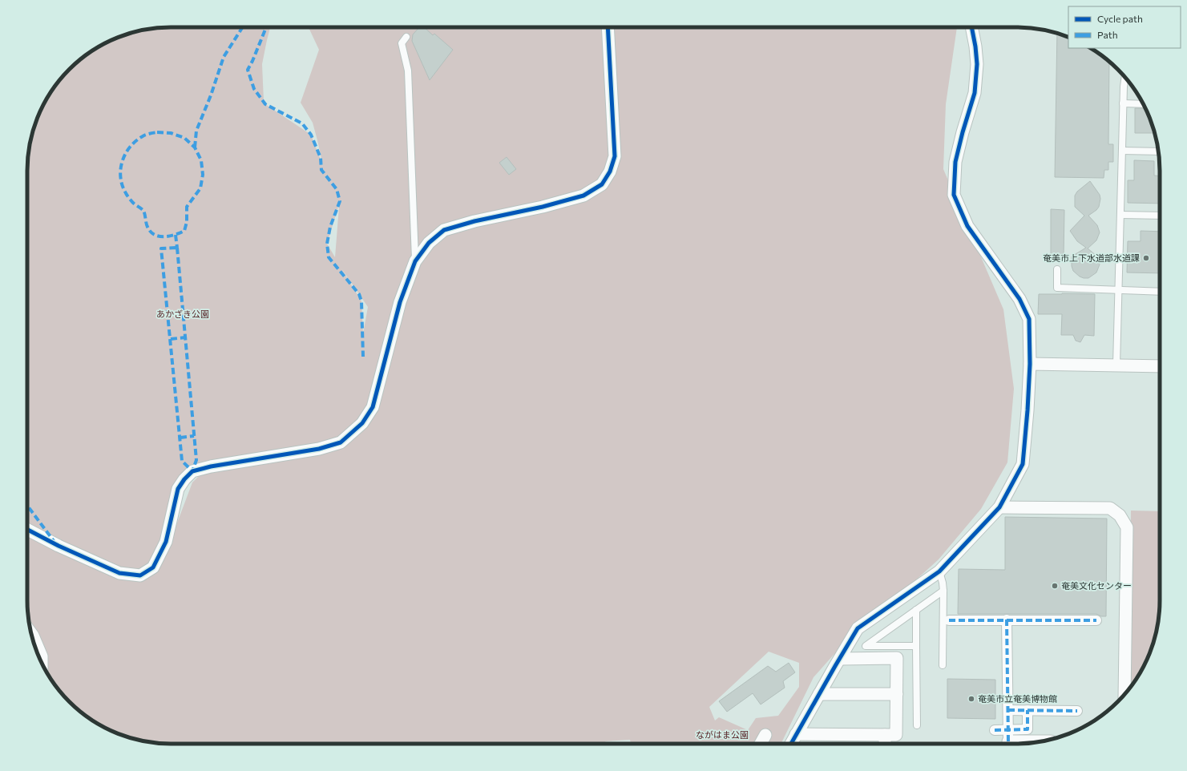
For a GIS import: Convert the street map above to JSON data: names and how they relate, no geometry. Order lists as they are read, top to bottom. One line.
{"parks":["あかざき公園","ながはま公園"],"places":["奄美市上下水道部水道課","奄美文化センター","奄美市立奄美博物館"],"legend":["Cycle path","Path"]}
